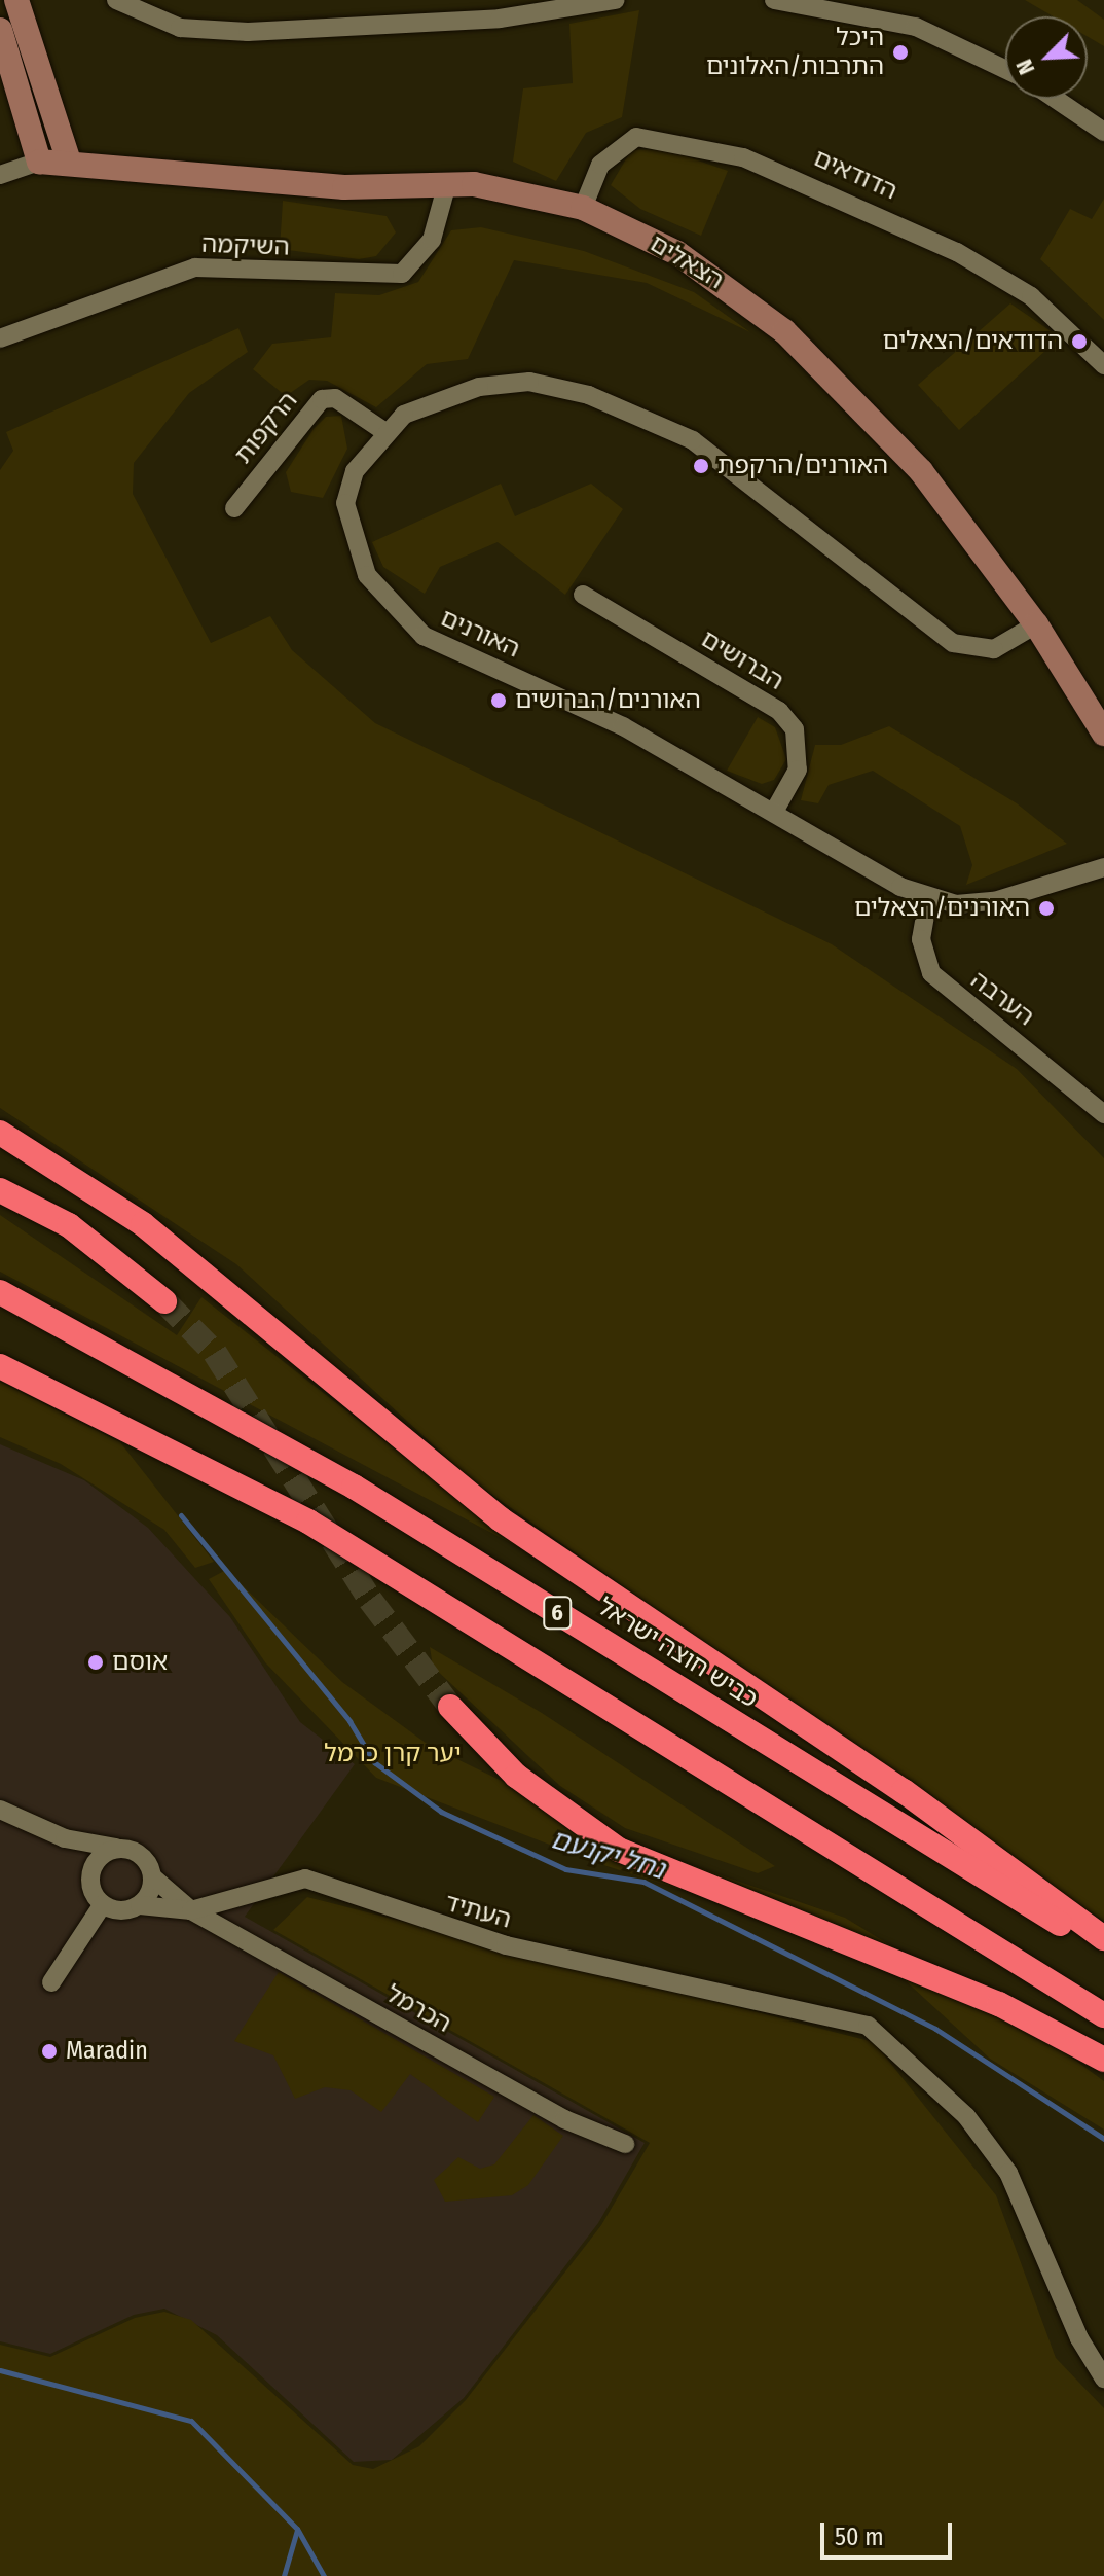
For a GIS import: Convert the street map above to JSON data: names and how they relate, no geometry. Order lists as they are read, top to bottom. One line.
{"streets":{"highway":["6","כביש חוצה ישראל"],"street":["הדודאים","השיקמה","הצאלים","הרקפות","האורנים","הברושים","הערבה","העתיד","הכרמל"]},"crossings":[["הדודאים","הצאלים"],["השיקמה","הצאלים"],["הצאלים","האורנים"],["הרקפות","האורנים"],["האורנים","הברושים"],["האורנים","הערבה"],["העתיד","הכרמל"]],"water":["נחל יקנעם"],"parks":["יער קרן כרמל"],"places":["היכל התרבות/האלונים","הדודאים/הצאלים","האורנים/הרקפת","האורנים/הברושים","האורנים/הצאלים","אוסם","Maradin"],"scale_bar":"50 m","north":"bottom left"}
